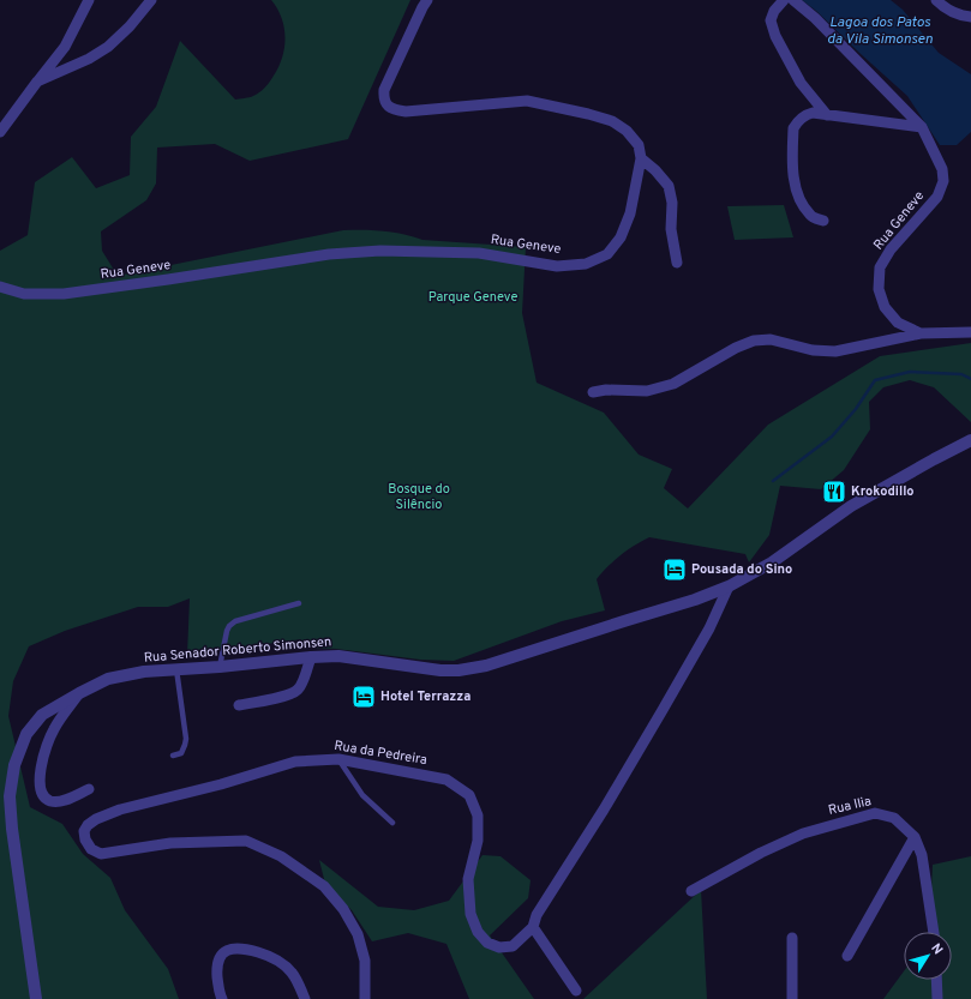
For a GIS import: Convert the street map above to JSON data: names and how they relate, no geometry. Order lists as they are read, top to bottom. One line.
{"streets":{"street":["Rua Geneve","Rua Senador Roberto Simonsen","Rua da Pedreira","Rua Ilia"]},"crossings":[["Rua Senador Roberto Simonsen","Rua da Pedreira"]],"water":["Lagoa dos Patos da Vila Simonsen"],"parks":["Parque Geneve","Bosque do Silêncio"],"places":{"restaurant":["Krokodillo"],"hotel":["Pousada do Sino","Hotel Terrazza"]},"north":"top right"}
